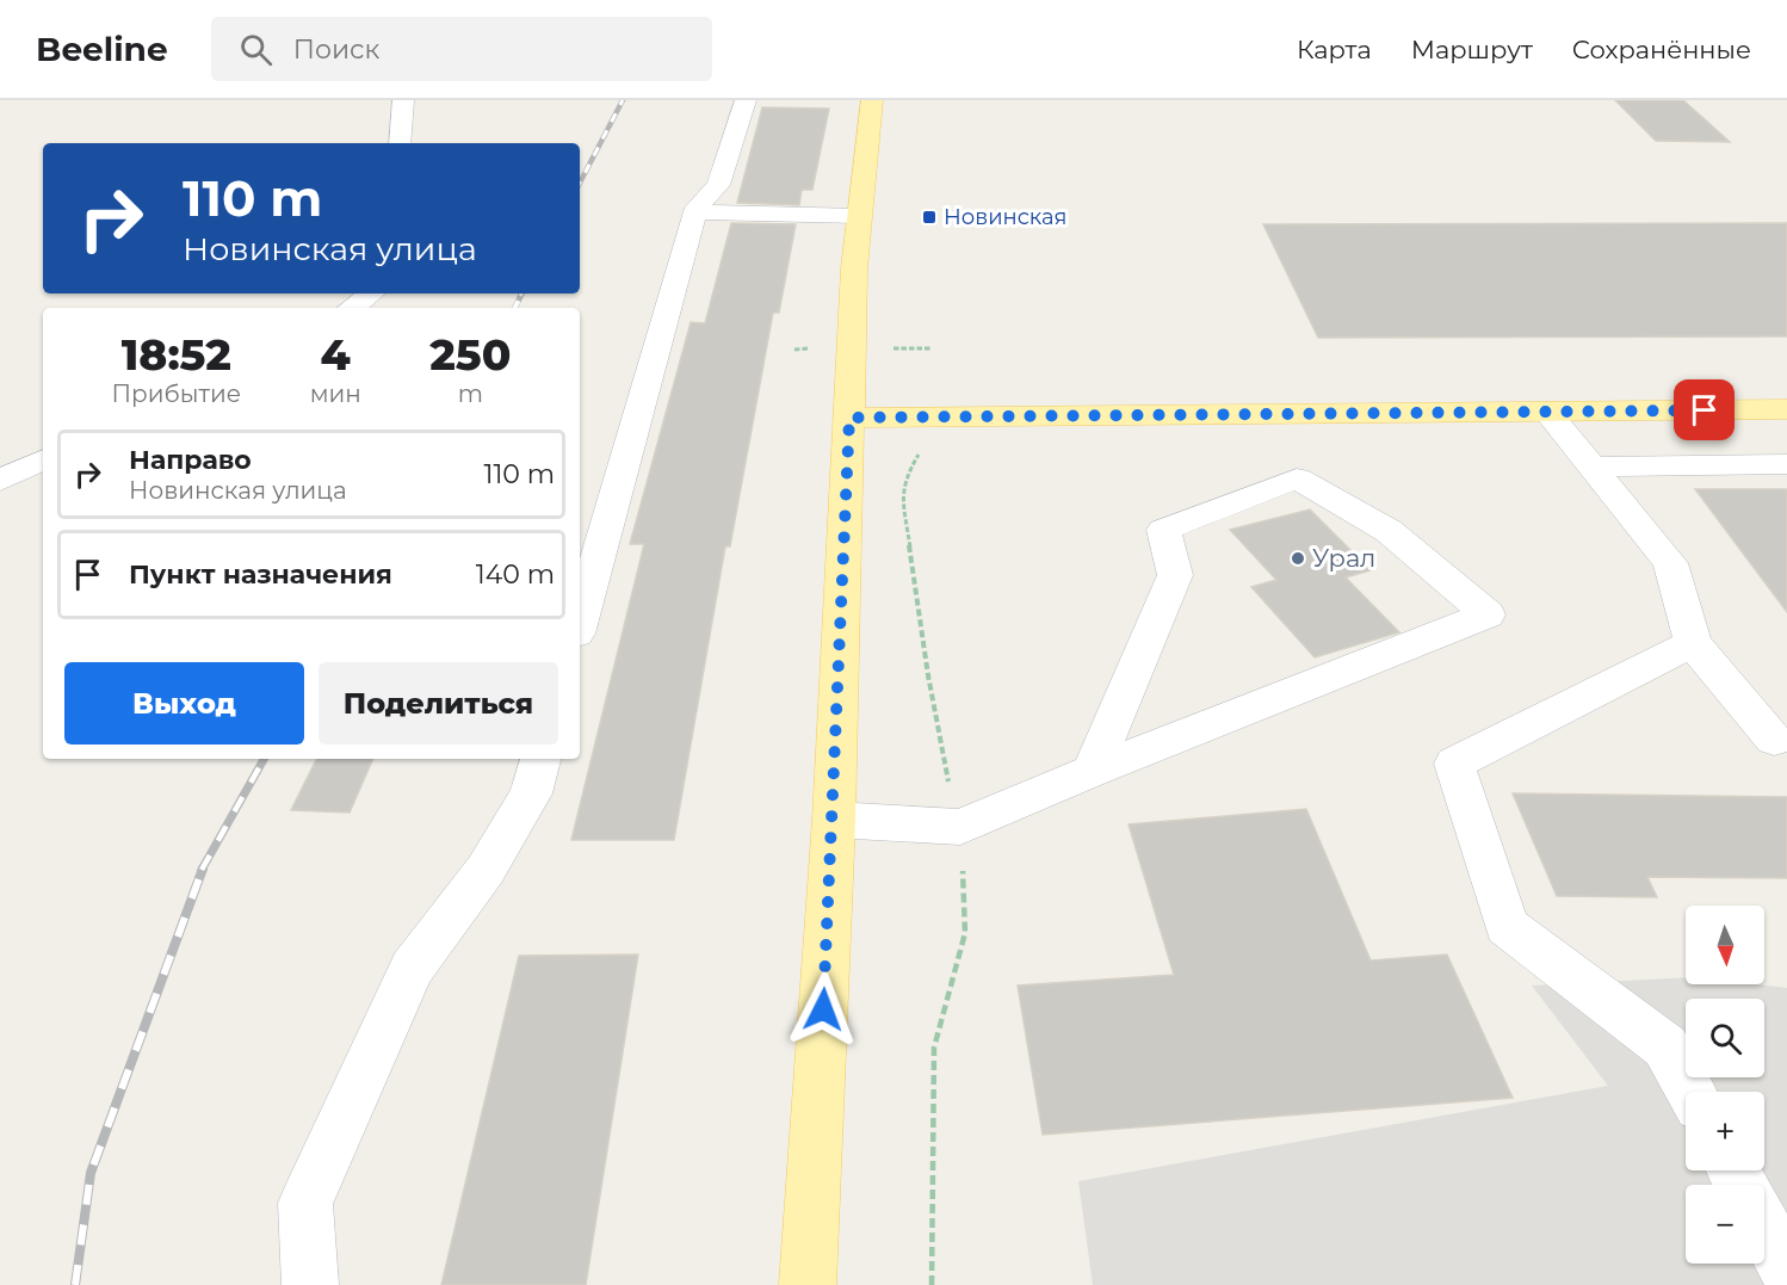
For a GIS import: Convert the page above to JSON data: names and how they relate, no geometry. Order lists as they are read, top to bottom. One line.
{"places":{"transit":["Новинская"],"other":["Урал"]},"north":"bottom","page":{"header":"Beeline","search":"Поиск","nav":["Карта","Маршрут","Сохранённые"],"turn":["110 m","Новинская улица"],"eta":["18:52","Прибытие","4","мин","250","m"],"list":[{"name":"Направо","note":"Новинская улица","value":"110 m"},{"name":"Пункт назначения","value":"140 m"}],"buttons":["Выход","Поделиться"],"map_buttons":["+","−"]}}
